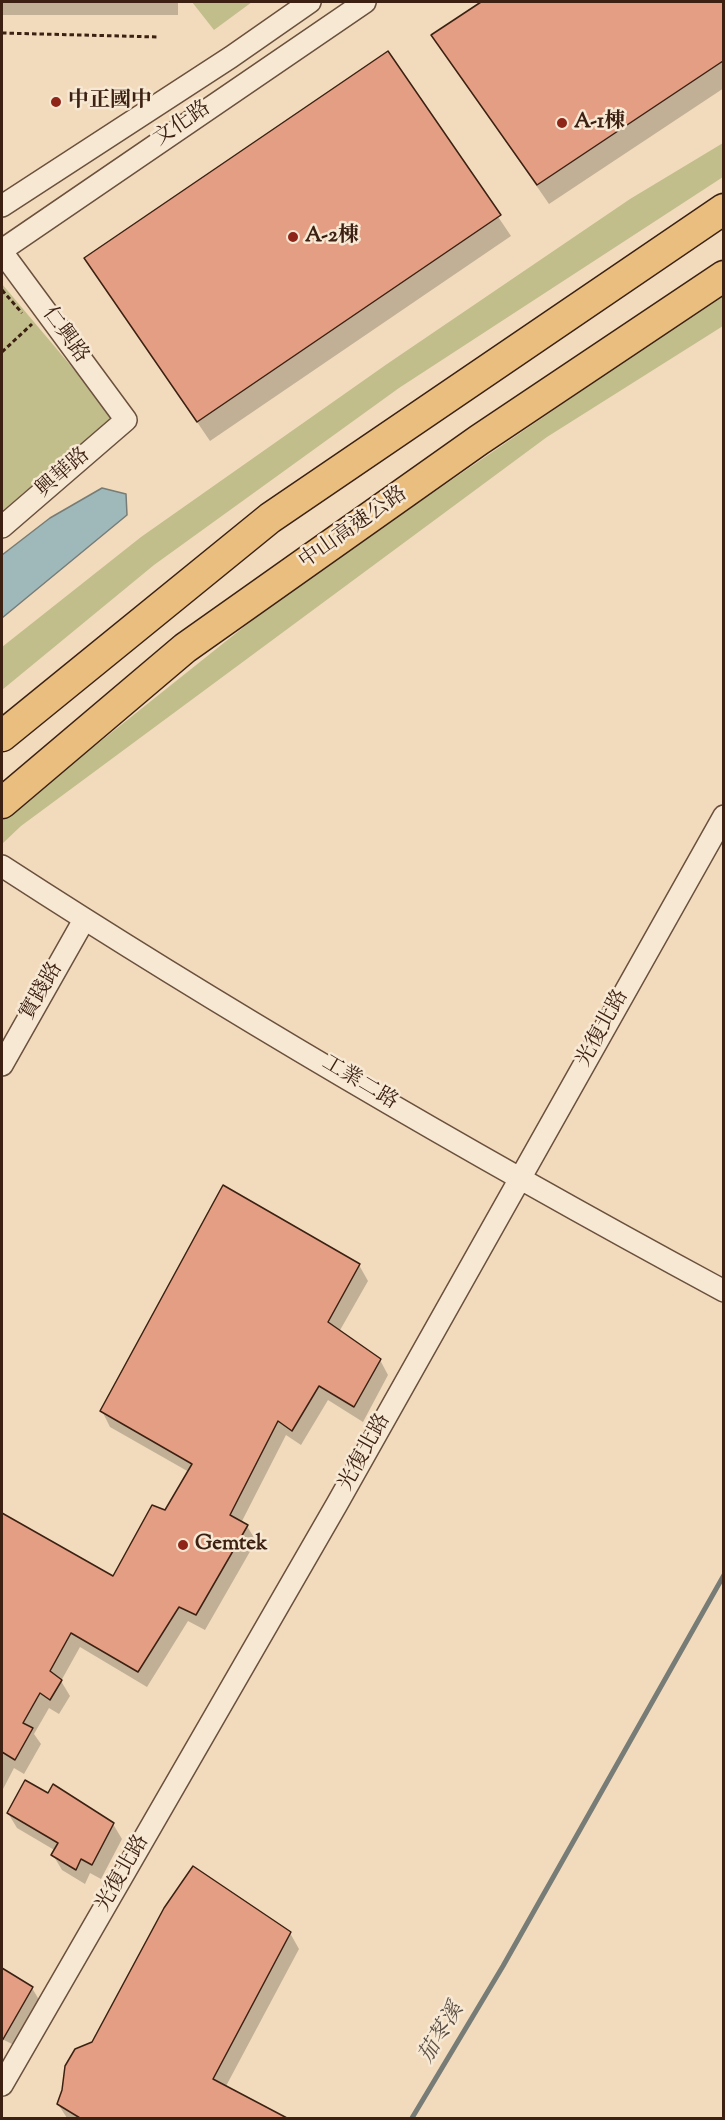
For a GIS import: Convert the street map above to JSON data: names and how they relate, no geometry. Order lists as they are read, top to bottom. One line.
{"streets":{"highway":["中山高速公路"],"street":["文化路","仁興路","興華路","實踐路","光復北路","工業二路"]},"crossings":[["文化路","仁興路"],["仁興路","興華路"],["實踐路","工業二路"],["光復北路","工業二路"]],"water":["茄苳溪"],"places":["中正國中","A-1棟","A-2棟","Gemtek"]}
